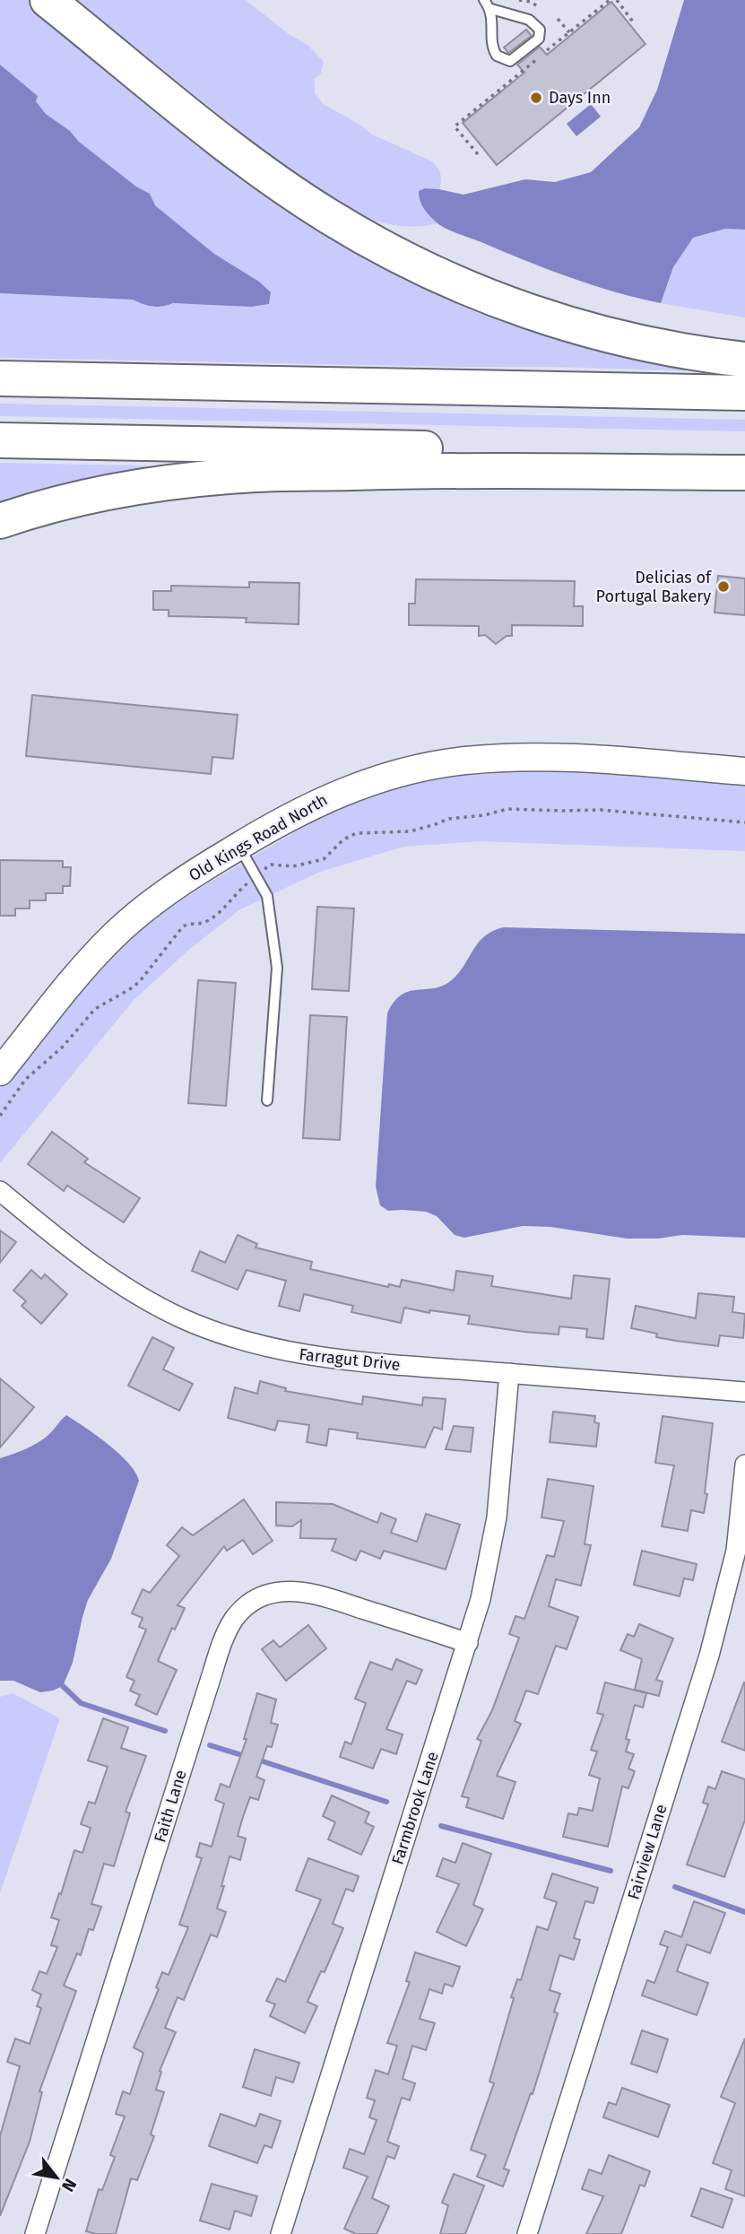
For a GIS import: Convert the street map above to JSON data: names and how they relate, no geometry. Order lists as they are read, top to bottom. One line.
{"streets":{"street":["Old Kings Road North","Farragut Drive","Faith Lane","Farmbrook Lane","Fairview Lane"]},"crossings":[["Farragut Drive","Farmbrook Lane"],["Faith Lane","Farmbrook Lane"]],"places":["Days Inn","Delicias of Portugal Bakery"],"north":"bottom right"}
